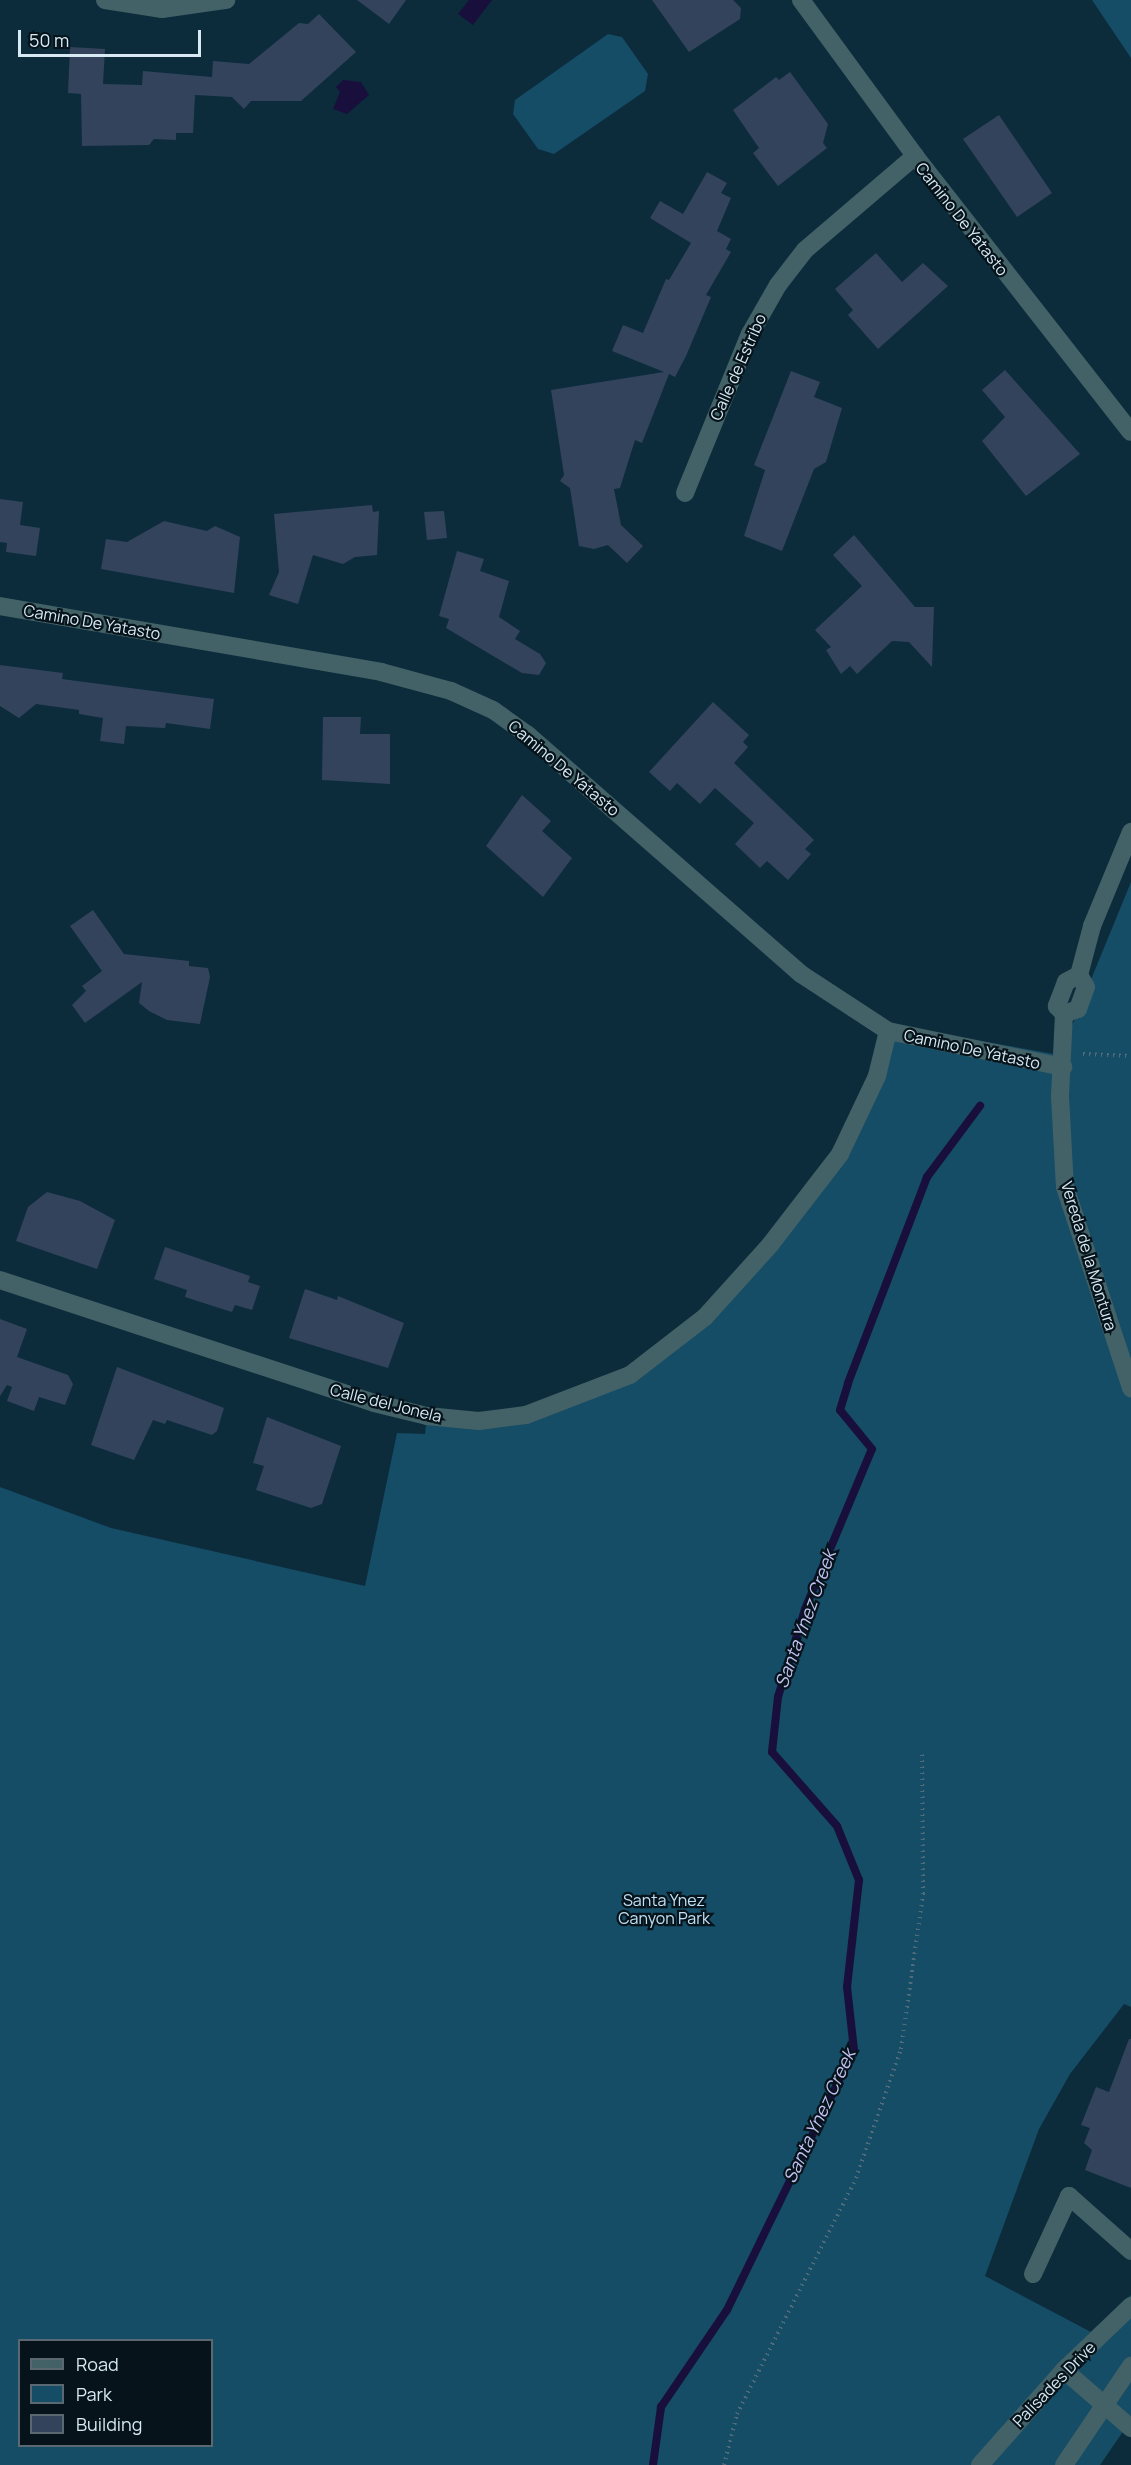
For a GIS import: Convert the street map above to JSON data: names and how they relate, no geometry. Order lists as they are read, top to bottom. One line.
{"streets":{"street":["Camino De Yatasto","Calle de Estribo","Vereda de la Montura","Calle del Jonela","Palisades Drive"]},"crossings":[["Camino De Yatasto","Calle de Estribo"],["Camino De Yatasto","Vereda de la Montura"],["Camino De Yatasto","Calle del Jonela"]],"water":["Santa Ynez Creek"],"parks":["Santa Ynez Canyon Park"],"legend":["Road","Park","Building"],"scale_bar":"50 m"}
